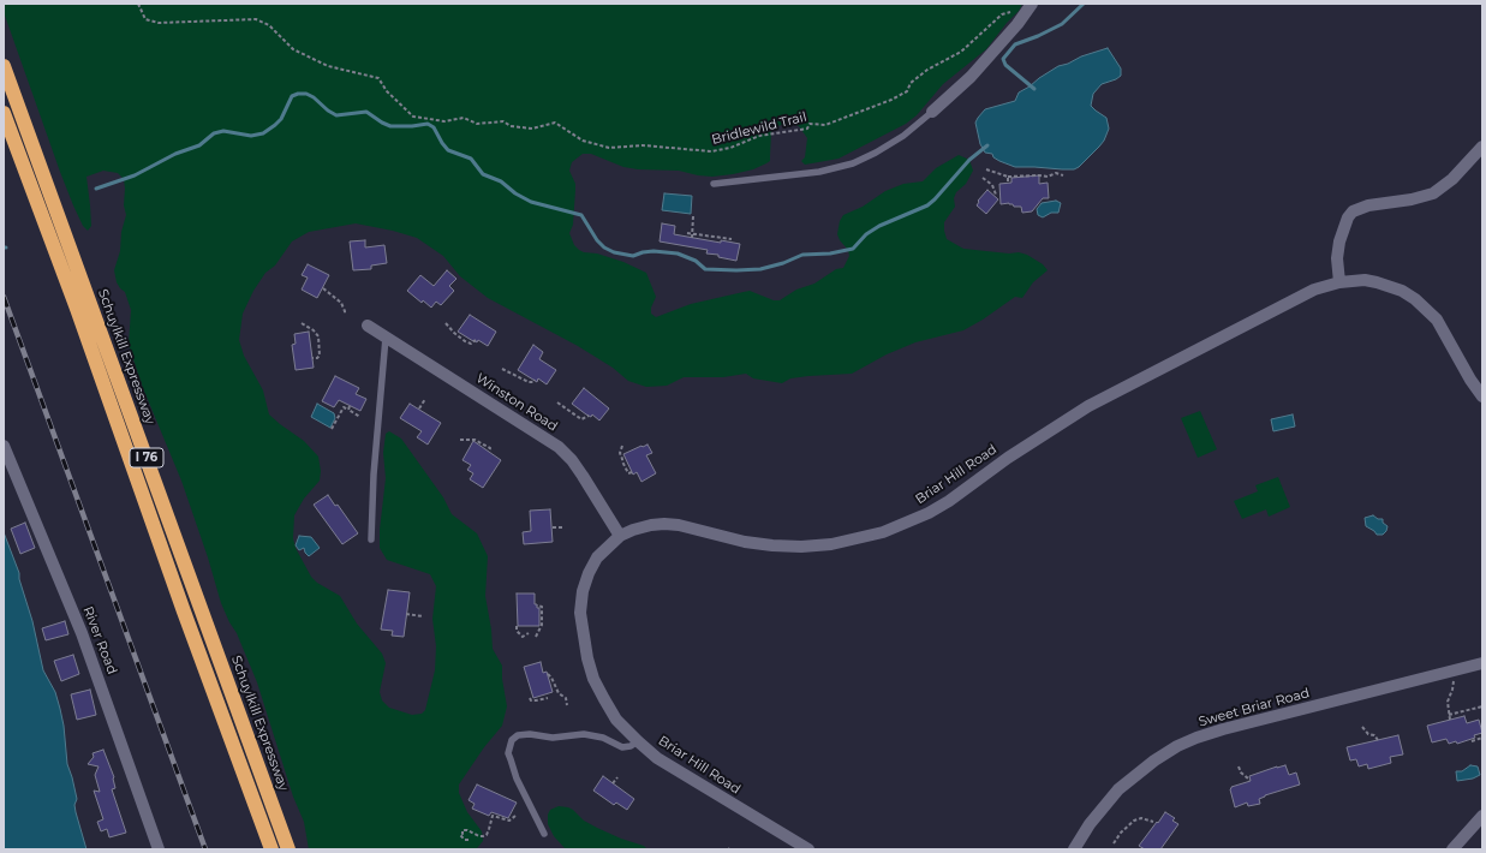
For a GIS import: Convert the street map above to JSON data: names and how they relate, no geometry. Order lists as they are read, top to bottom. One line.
{"streets":{"highway":["Schuylkill Expressway","I 76"],"street":["Winston Road","Briar Hill Road","River Road","Sweet Briar Road"],"path":["Bridlewild Trail"]},"crossings":[["Winston Road","Briar Hill Road"]]}
